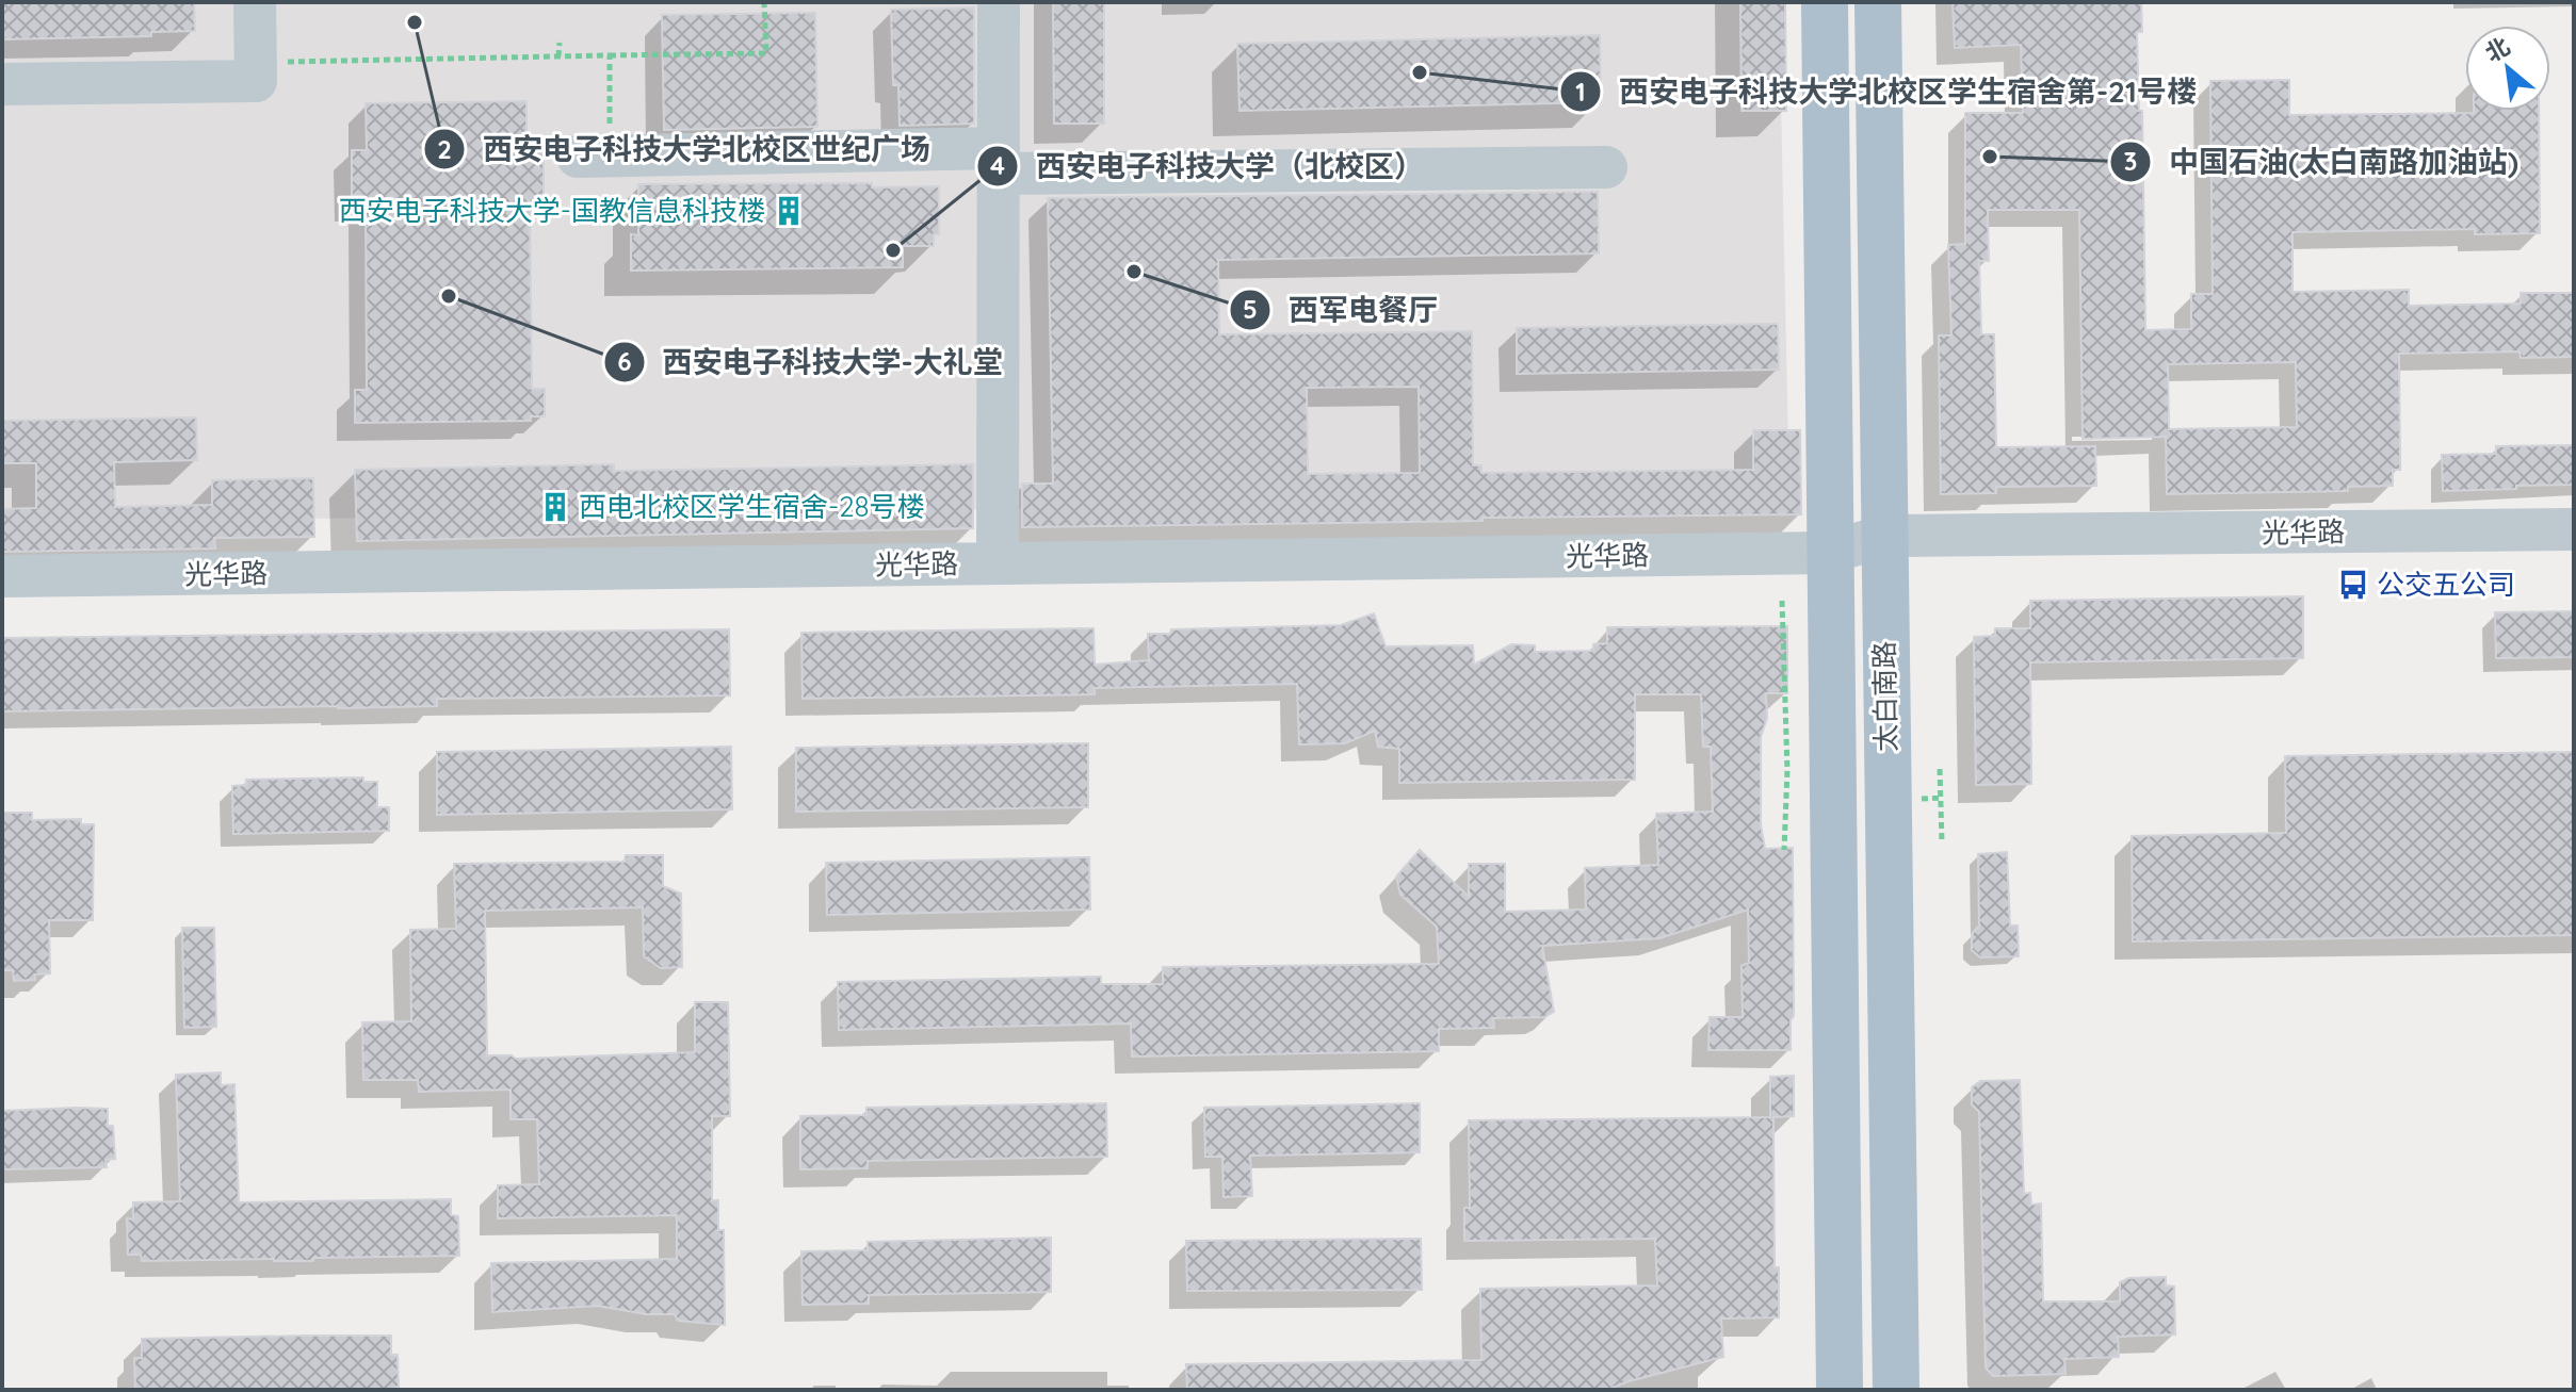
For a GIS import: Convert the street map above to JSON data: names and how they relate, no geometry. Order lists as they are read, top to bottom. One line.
{"streets":{"main road":["太白南路"],"street":["光华路"]},"crossings":[["光华路","太白南路"]],"places":{"other":["西安电子科技大学北校区世纪广场","西安电子科技大学北校区学生宿舍第-21号楼","中国石油(太白南路加油站)","西安电子科技大学（北校区）","西军电餐厅","西安电子科技大学-大礼堂"],"building":["西安电子科技大学-国教信息科技楼","西电北校区学生宿舍-28号楼"],"bus stop":["公交五公司"]},"north":"top left"}
